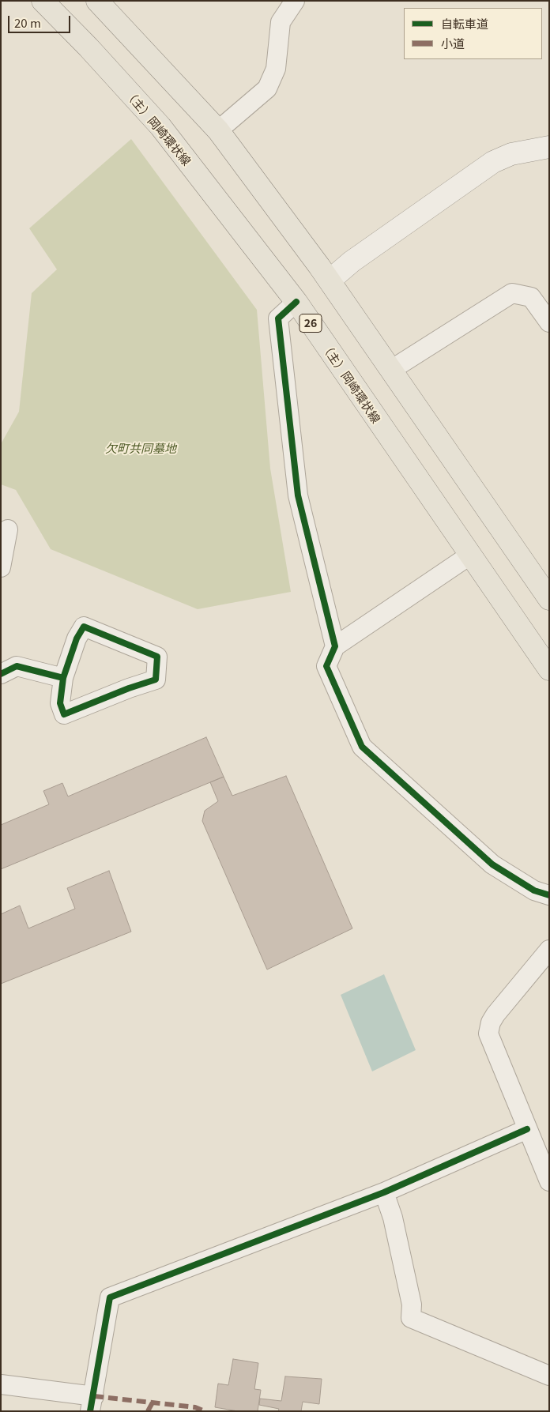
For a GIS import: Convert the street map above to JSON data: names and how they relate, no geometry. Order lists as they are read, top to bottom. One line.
{"streets":{"main road":["（主）岡崎環状線","26"]},"parks":["欠町共同墓地"],"legend":["自転車道","小道"],"scale_bar":"20 m"}
